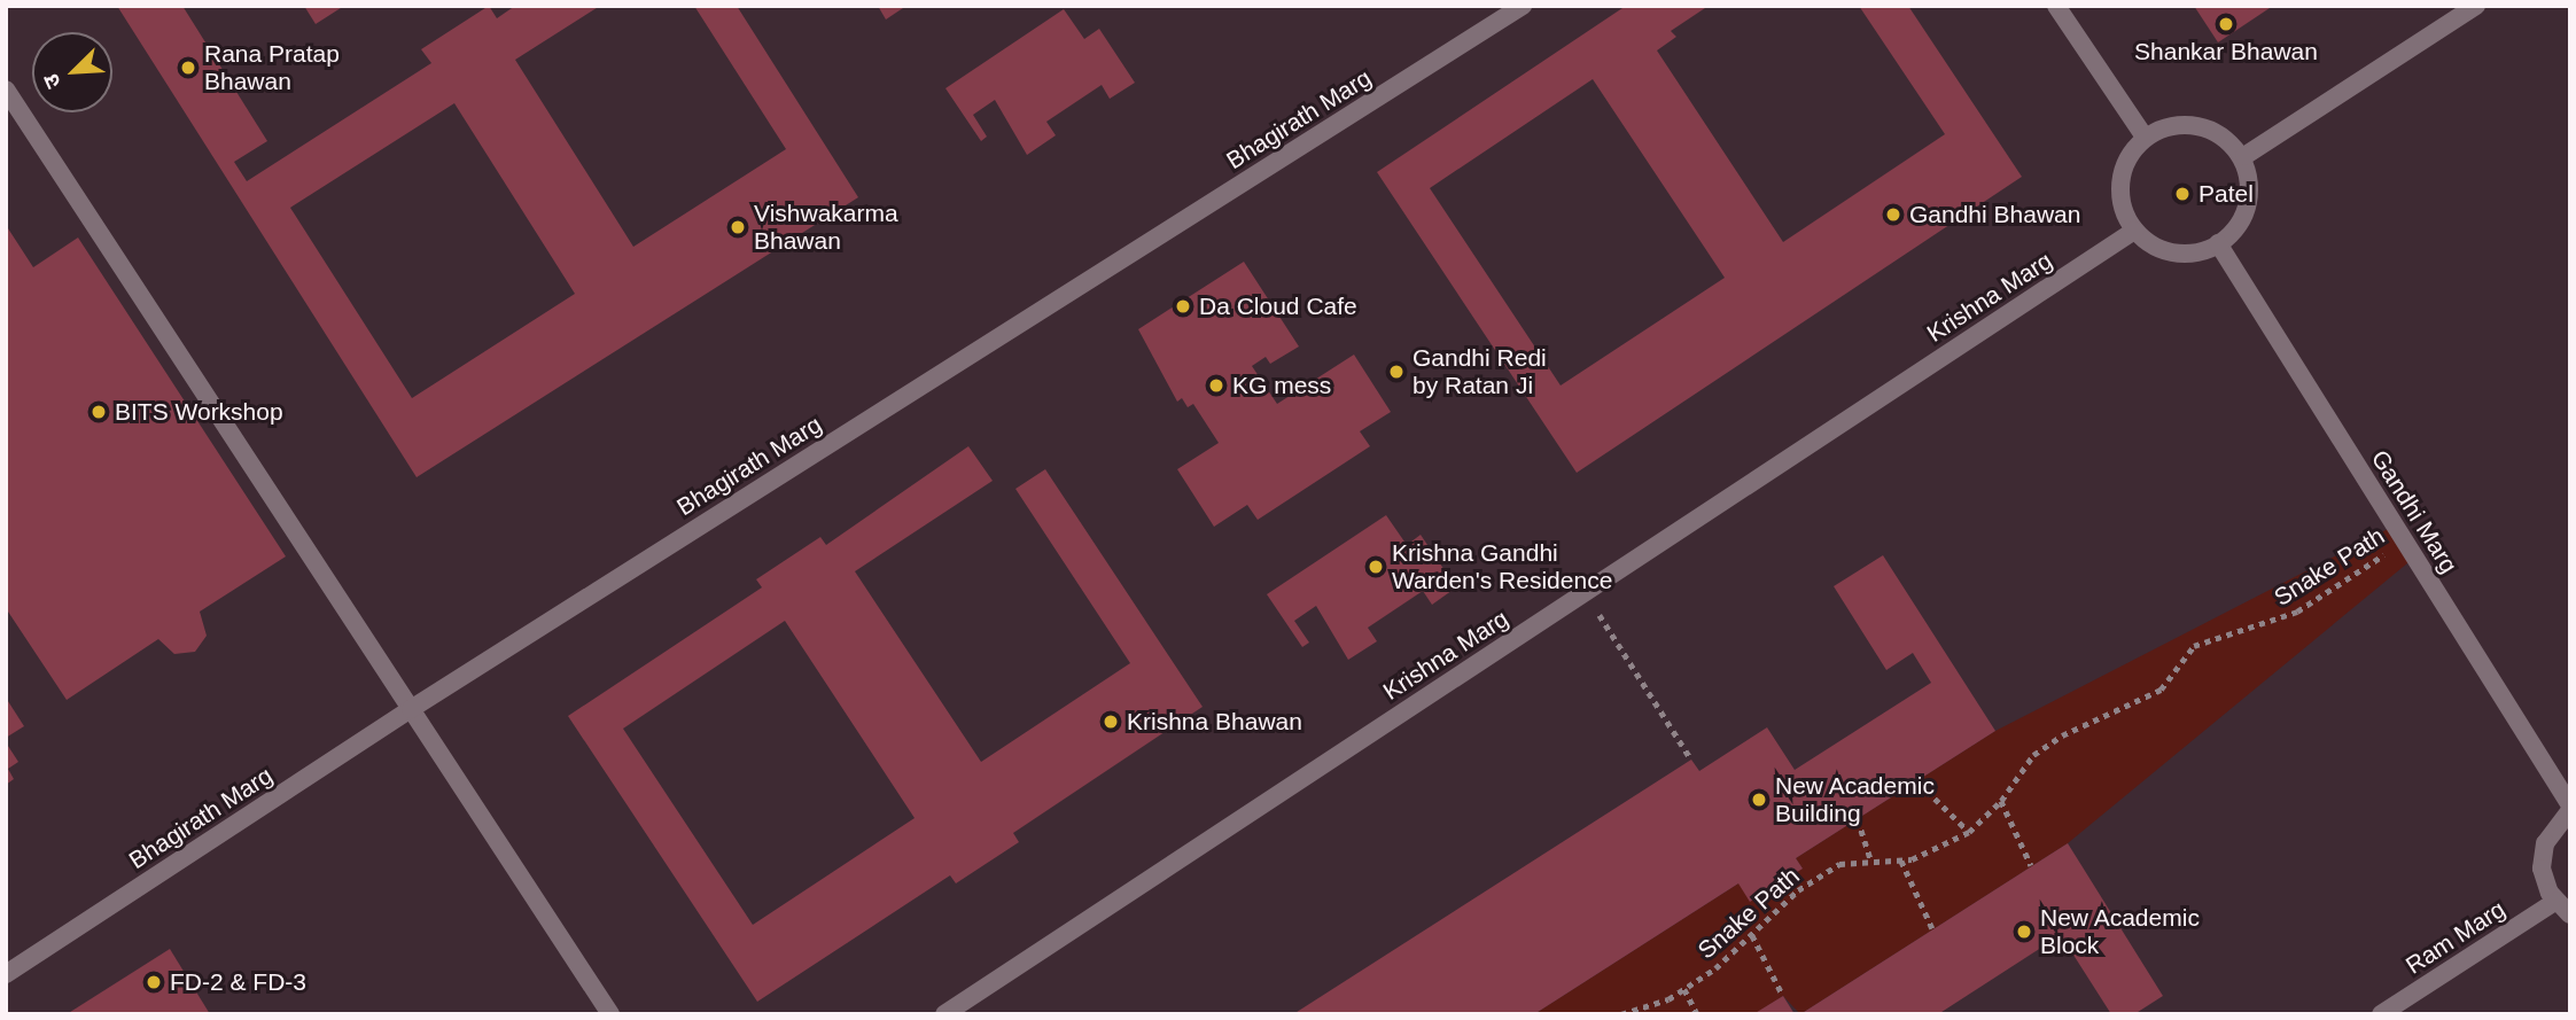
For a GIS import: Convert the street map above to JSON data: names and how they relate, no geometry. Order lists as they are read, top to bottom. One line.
{"streets":{"lane":["Bhagirath Marg","Krishna Marg","Gandhi Marg","Ram Marg"],"path":["Snake Path"]},"crossings":[["Krishna Marg","Gandhi Marg"],["Gandhi Marg","Snake Path"]],"places":["Shankar Bhawan","Rana Pratap Bhawan","Patel","Gandhi Bhawan","Vishwakarma Bhawan","Da Cloud Cafe","Gandhi Redi by Ratan Ji","KG mess","BITS Workshop","Krishna Gandhi Warden's Residence","Krishna Bhawan","New Academic Building","New Academic Block","FD-2 & FD-3"],"north":"bottom left"}
